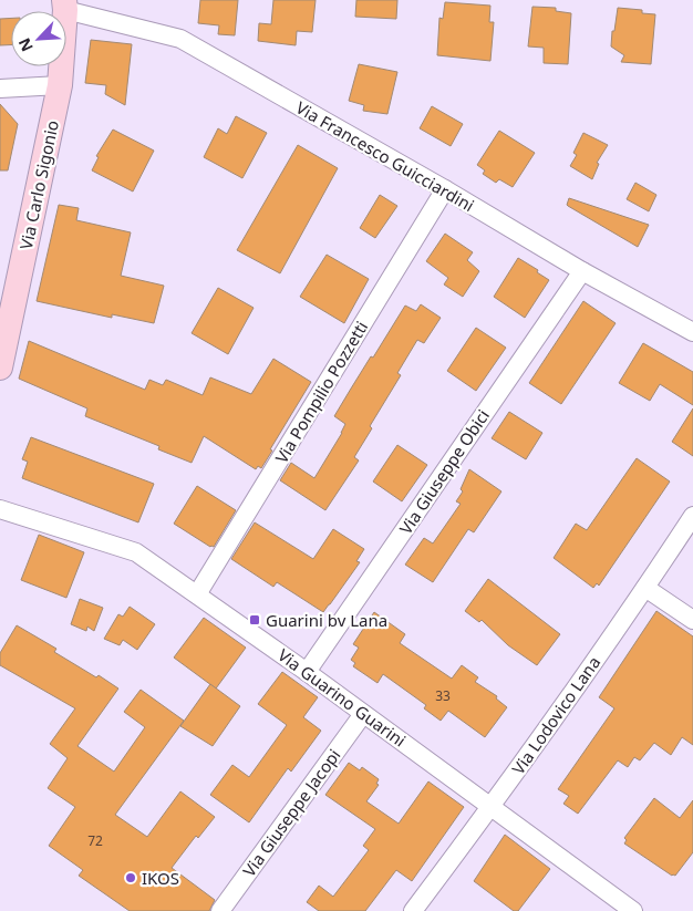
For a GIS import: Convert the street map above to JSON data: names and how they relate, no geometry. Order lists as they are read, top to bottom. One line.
{"streets":{"street":["Via Francesco Guicciardini","Via Carlo Sigonio","Via Pompilio Pozzetti","Via Giuseppe Obici","Via Guarino Guarini","Via Lodovico Lana","Via Giuseppe Jacopi"]},"crossings":[["Via Francesco Guicciardini","Via Carlo Sigonio"],["Via Francesco Guicciardini","Via Pompilio Pozzetti"],["Via Francesco Guicciardini","Via Giuseppe Obici"],["Via Pompilio Pozzetti","Via Guarino Guarini"],["Via Giuseppe Obici","Via Guarino Guarini"],["Via Guarino Guarini","Via Lodovico Lana"],["Via Guarino Guarini","Via Giuseppe Jacopi"]],"places":{"transit":["Guarini bv Lana"],"other":["IKOS"]},"house_numbers":["33","72"],"north":"bottom left"}
